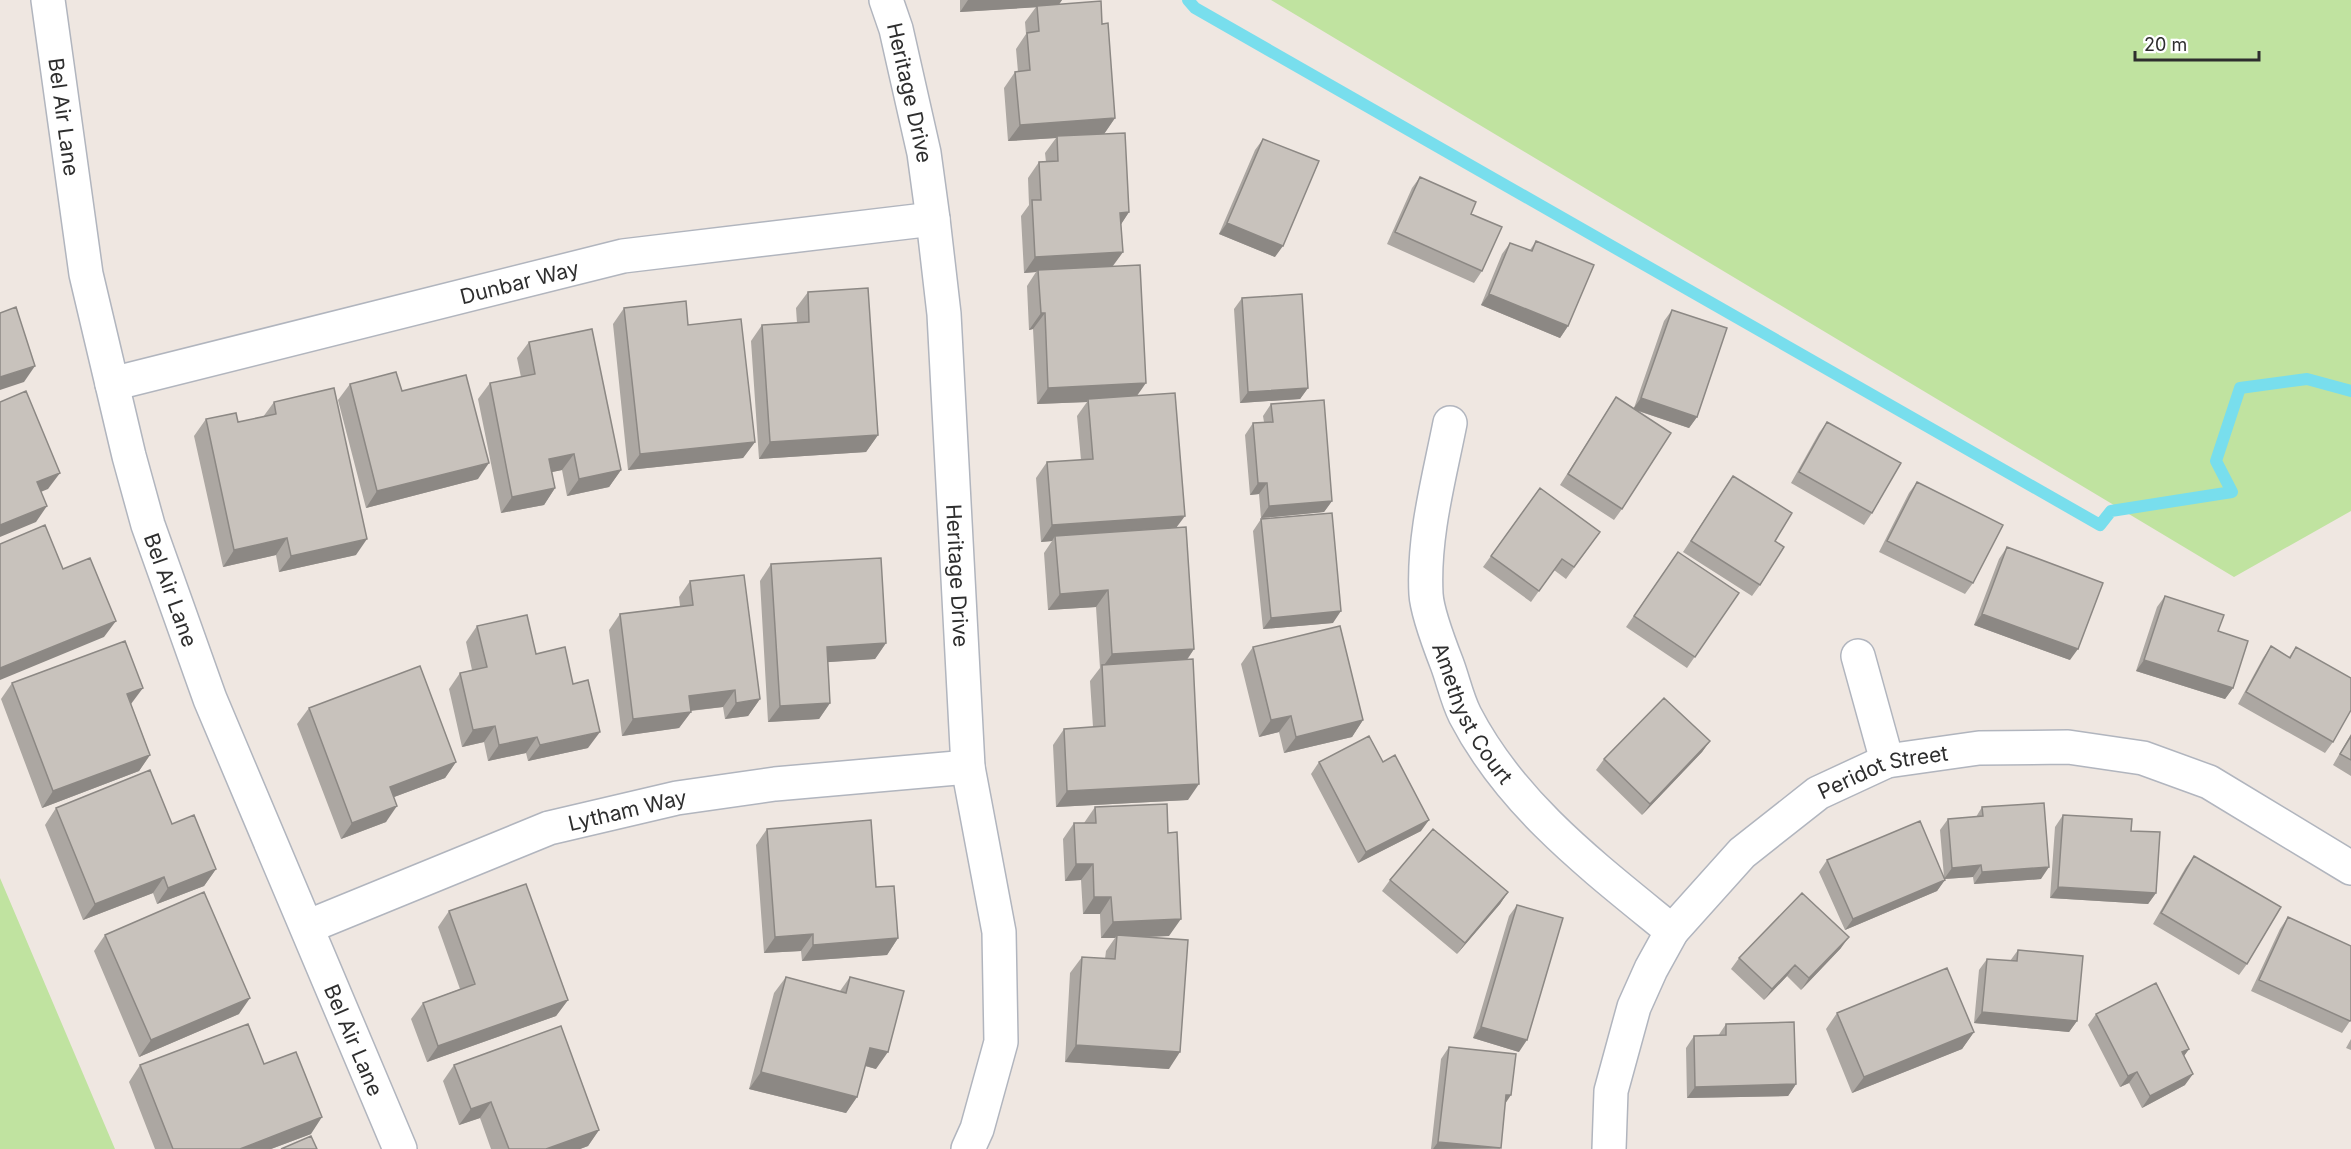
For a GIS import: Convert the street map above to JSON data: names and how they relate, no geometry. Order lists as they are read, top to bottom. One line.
{"streets":{"street":["Heritage Drive","Bel Air Lane","Dunbar Way","Amethyst Court","Peridot Street","Lytham Way"]},"crossings":[["Heritage Drive","Dunbar Way"],["Heritage Drive","Lytham Way"],["Bel Air Lane","Dunbar Way"],["Bel Air Lane","Lytham Way"],["Amethyst Court","Peridot Street"]],"scale_bar":"20 m"}
